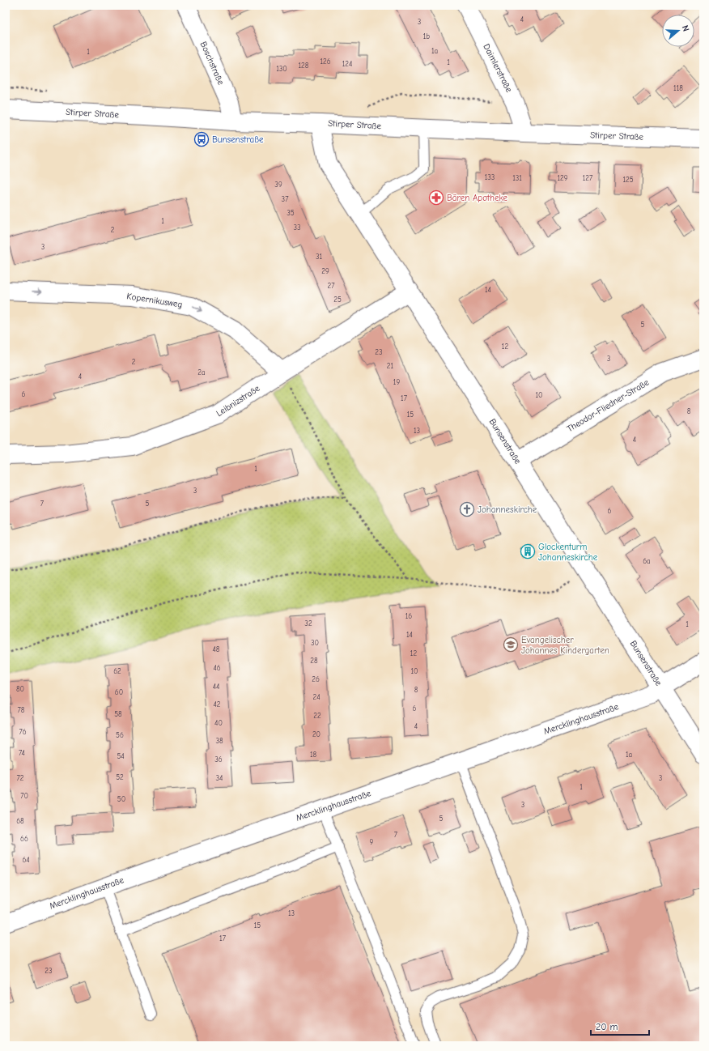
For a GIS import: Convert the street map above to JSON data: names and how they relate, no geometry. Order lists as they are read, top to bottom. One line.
{"streets":{"street":["Boschstraße","Daimlerstraße","Stirper Straße","Kopernikusweg","Leibnizstraße","Theodor-Fliedner-Straße","Bunsenstraße","Mercklinghausstraße"]},"crossings":[["Boschstraße","Stirper Straße"],["Daimlerstraße","Stirper Straße"],["Stirper Straße","Bunsenstraße"],["Kopernikusweg","Leibnizstraße"],["Leibnizstraße","Bunsenstraße"],["Theodor-Fliedner-Straße","Bunsenstraße"],["Bunsenstraße","Mercklinghausstraße"]],"one_way":["Kopernikusweg"],"places":{"bus stop":["Bunsenstraße"],"pharmacy":["Bären Apotheke"],"church":["Johanneskirche"],"building":["Glockenturm Johanneskirche"],"school or university":["Evangelischer Johannes Kindergarten"]},"house_numbers":["4","3","1b","1a","1","126","1","124","128","130","118","133","131","129","127","125","39","37","35","1","33","2","3","31","29","27","14","25","5","12","23","3","2","21","2a","4","19","6","10","17","8","15","13","4","1","3","7","5","6","6a","16","32","1","14","30","48","12","28","46","62","10","26","44","80","8","60","24","42","6","78","58","22","40","4","76","20","56","38","74","18","1a","54","36","52","72","34","3","1","70","50","3","5","68","7","66","9","64","13","15","17","23"],"scale_bar":"20 m","north":"right"}
